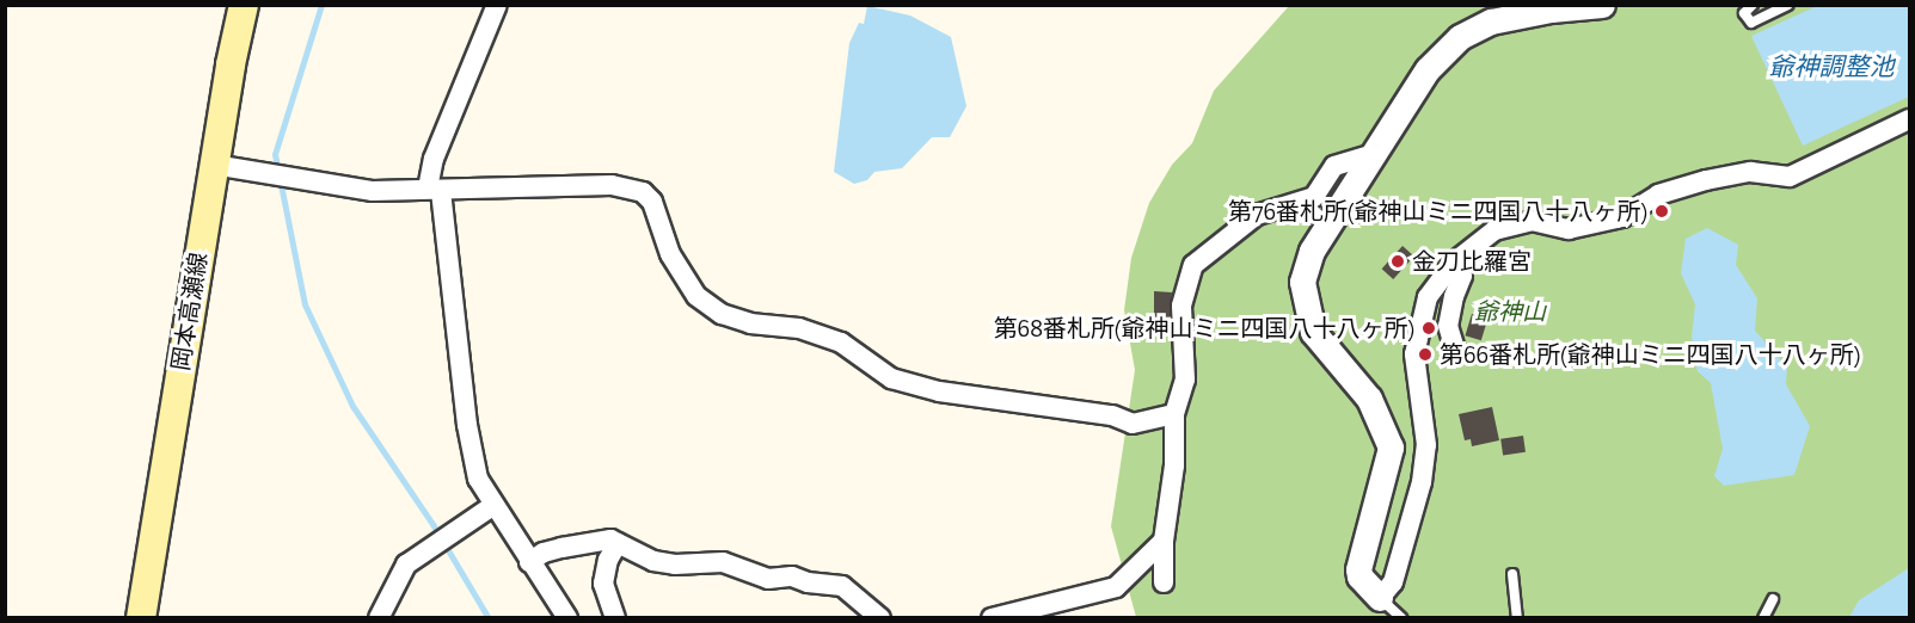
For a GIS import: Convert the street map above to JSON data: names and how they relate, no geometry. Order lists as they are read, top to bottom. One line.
{"streets":{"main road":["岡本高瀬線"]},"water":["爺神調整池"],"parks":["爺神山"],"places":["第76番札所(爺神山ミニ四国八十八ヶ所)","金刀比羅宮","第68番札所(爺神山ミニ四国八十八ヶ所)","第66番札所(爺神山ミニ四国八十八ヶ所)"]}
